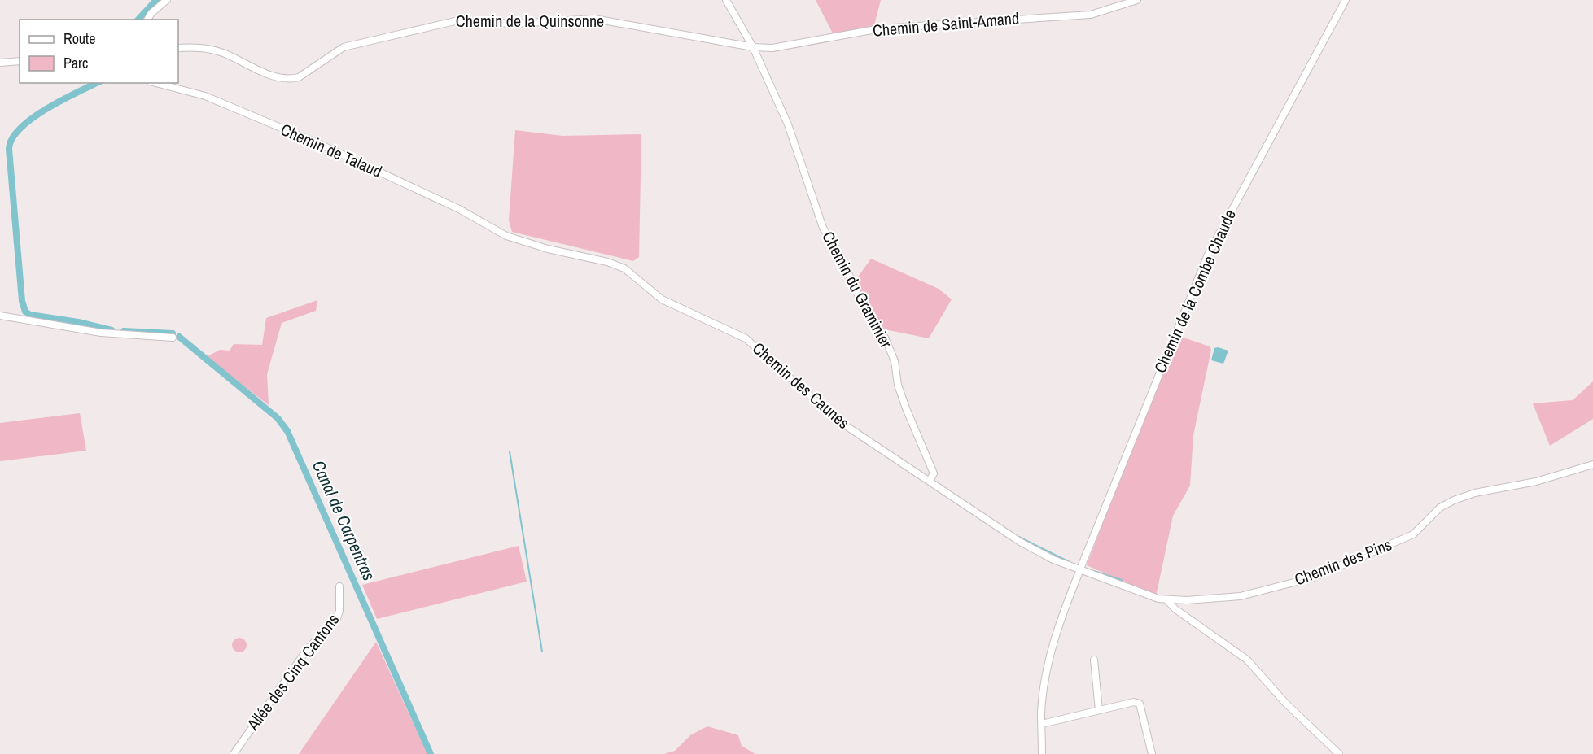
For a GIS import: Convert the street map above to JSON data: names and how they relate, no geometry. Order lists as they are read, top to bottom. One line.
{"streets":{"street":["Chemin de la Quinsonne","Chemin de Saint-Amand","Chemin de Talaud","Chemin du Graminier","Chemin de la Combe Chaude","Chemin des Caunes","Chemin des Pins","Allée des Cinq Cantons"]},"crossings":[["Chemin de la Quinsonne","Chemin de Saint-Amand"],["Chemin de la Quinsonne","Chemin du Graminier"],["Chemin de Saint-Amand","Chemin du Graminier"],["Chemin de Talaud","Chemin des Caunes"],["Chemin du Graminier","Chemin des Caunes"],["Chemin de la Combe Chaude","Chemin des Caunes"],["Chemin de la Combe Chaude","Chemin des Pins"],["Chemin des Caunes","Chemin des Pins"]],"water":["Canal de Carpentras"],"legend":["Route","Parc"]}
